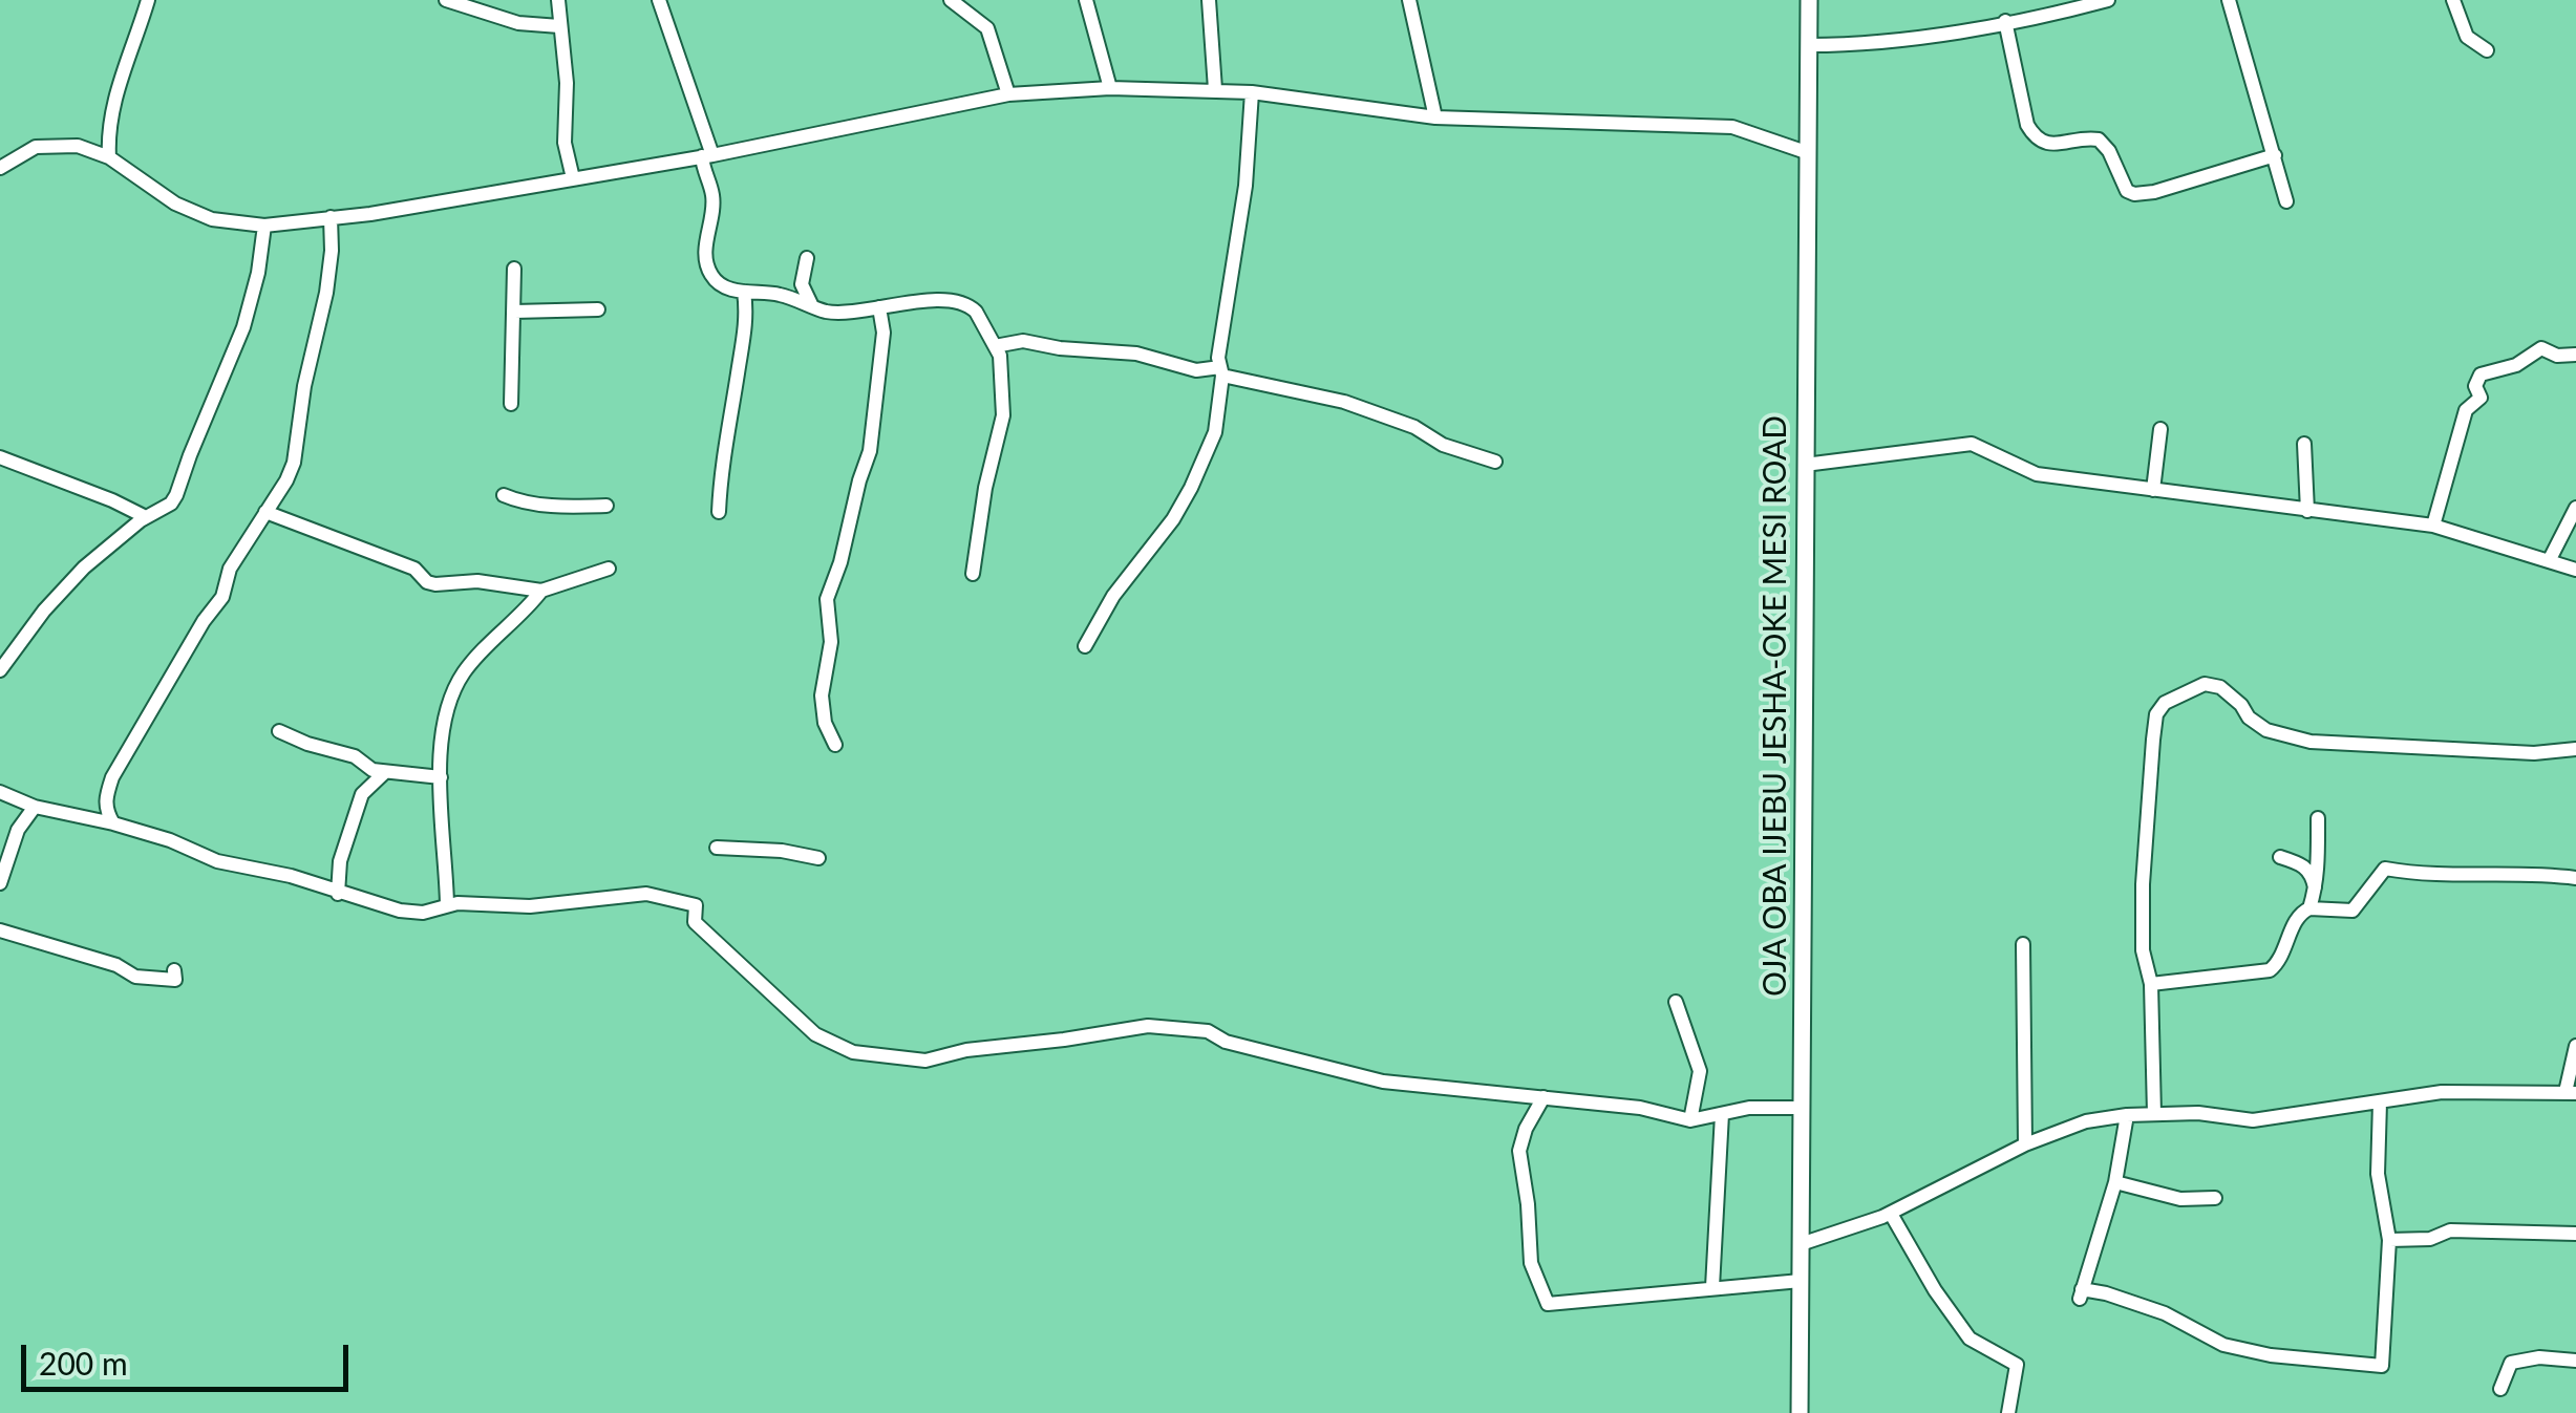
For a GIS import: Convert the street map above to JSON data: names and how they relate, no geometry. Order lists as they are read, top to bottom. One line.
{"streets":{"main road":["OJA OBA IJEBU JESHA-OKE MESI ROAD"]},"scale_bar":"200 m"}
